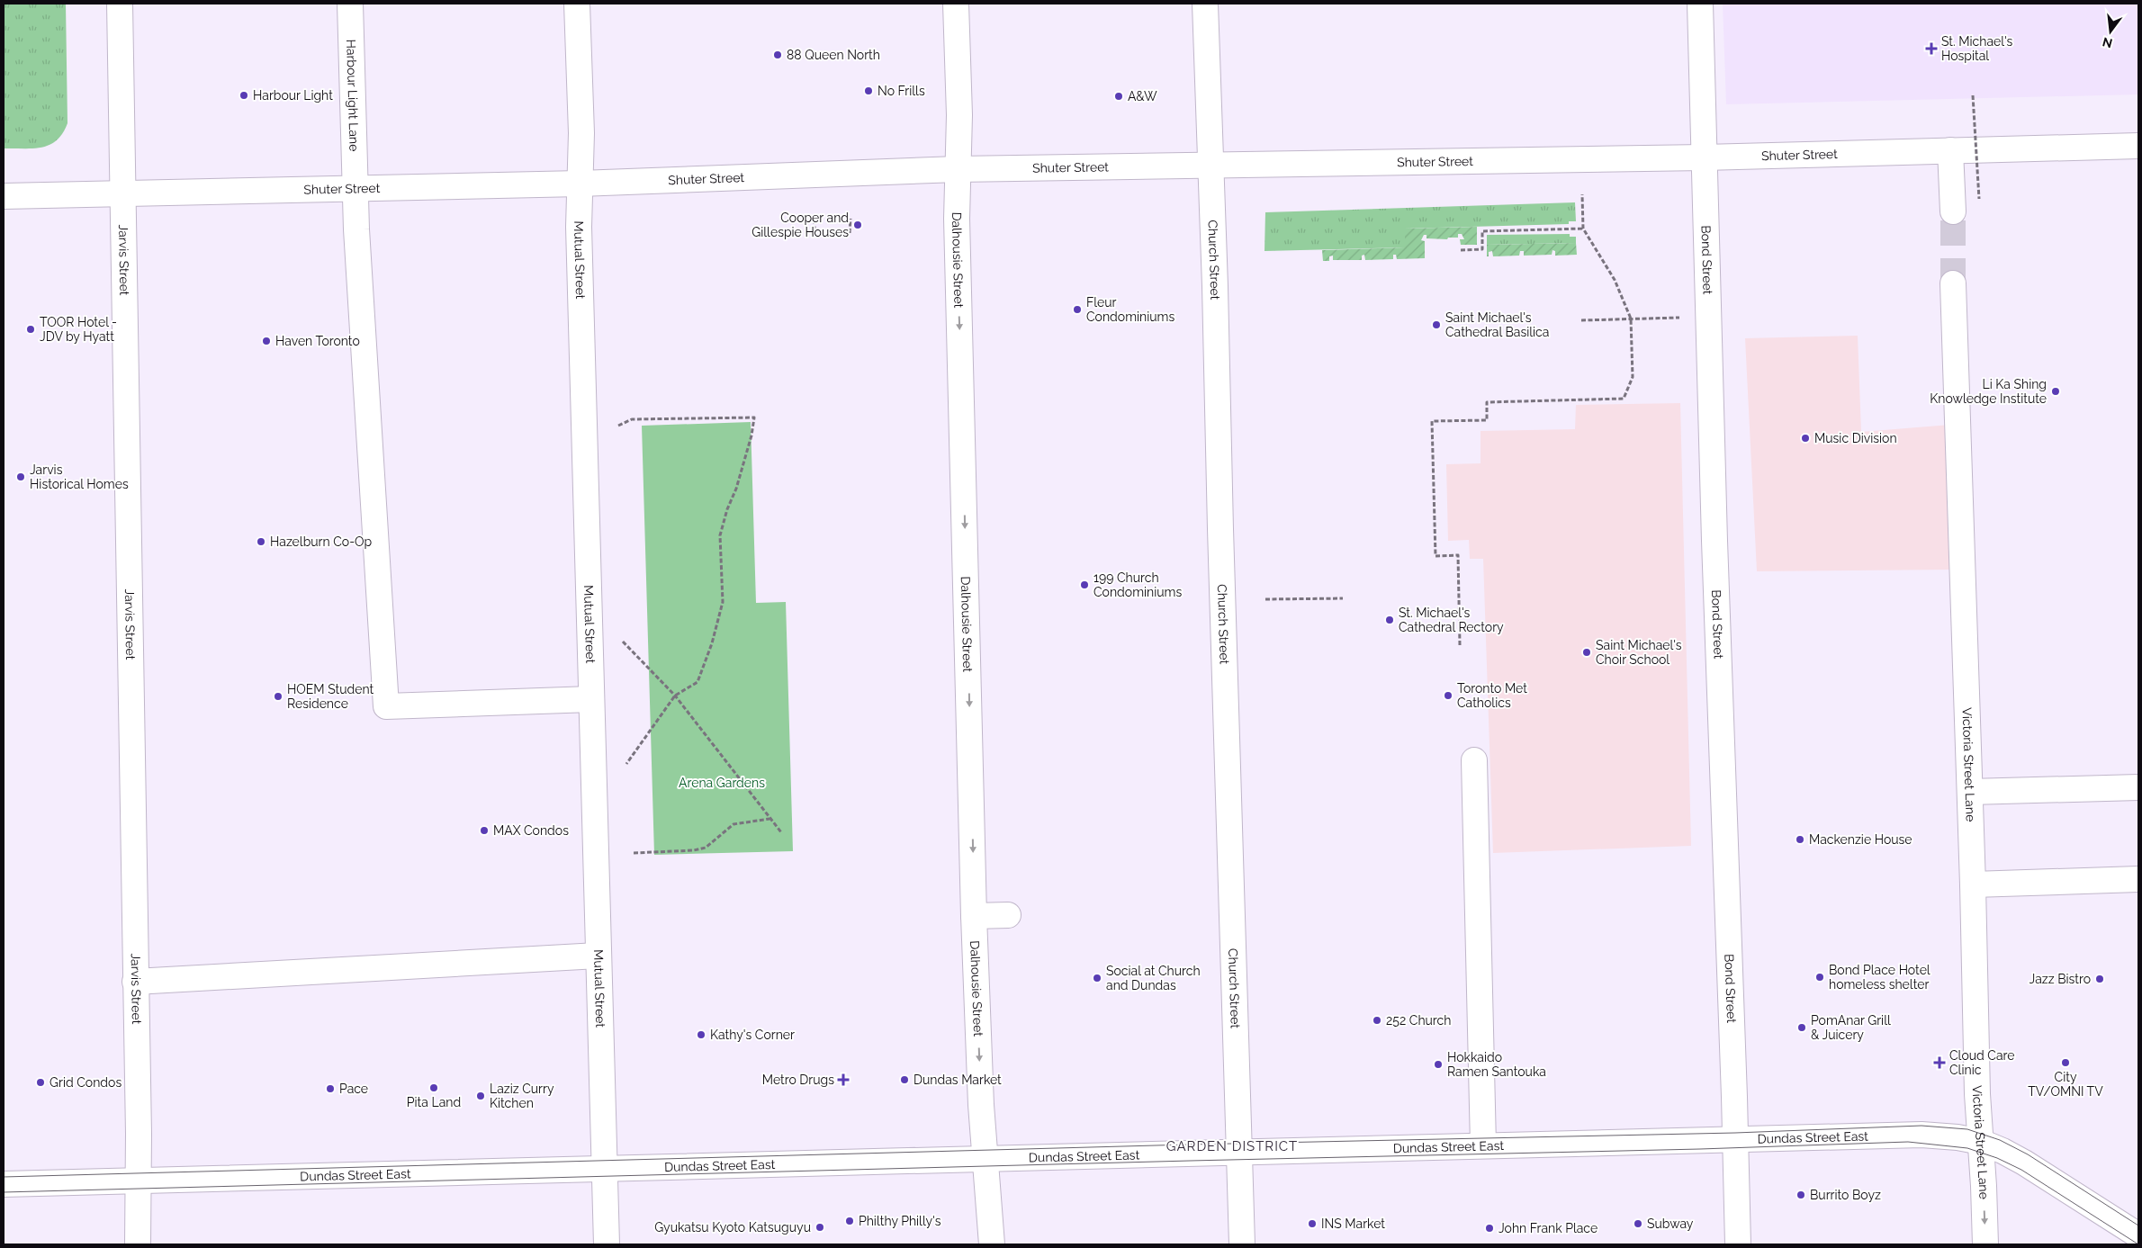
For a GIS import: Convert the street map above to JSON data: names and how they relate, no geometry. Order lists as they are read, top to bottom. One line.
{"streets":{"street":["Harbour Light Lane","Shuter Street","Jarvis Street","Mutual Street","Dalhousie Street","Church Street","Bond Street","Victoria Street Lane","Dundas Street East"]},"crossings":[["Harbour Light Lane","Shuter Street"],["Harbour Light Lane","Mutual Street"],["Shuter Street","Jarvis Street"],["Shuter Street","Mutual Street"],["Shuter Street","Dalhousie Street"],["Shuter Street","Church Street"],["Shuter Street","Bond Street"],["Jarvis Street","Dundas Street East"],["Mutual Street","Dundas Street East"],["Dalhousie Street","Dundas Street East"],["Church Street","Dundas Street East"],["Bond Street","Dundas Street East"],["Victoria Street Lane","Dundas Street East"]],"one_way":["Dalhousie Street"],"districts":["GARDEN DISTRICT"],"parks":["Arena Gardens"],"places":{"health":["St. Michael's Hospital","Cloud Care Clinic","Metro Drugs"],"other":["88 Queen North","No Frills","Harbour Light","A&W","Cooper and Gillespie Houses","Fleur Condominiums","Saint Michael's Cathedral Basilica","TOOR Hotel - JDV by Hyatt","Haven Toronto","Li Ka Shing Knowledge Institute","Music Division","Jarvis Historical Homes","Hazelburn Co-Op","199 Church Condominiums","St. Michael's Cathedral Rectory","Saint Michael's Choir School","Toronto Met Catholics","HOEM Student Residence","MAX Condos","Mackenzie House","Bond Place Hotel homeless shelter","Social at Church and Dundas","Jazz Bistro","252 Church","PomAnar Grill & Juicery","Kathy's Corner","City TV/OMNI TV","Hokkaido Ramen Santouka","Dundas Market","Grid Condos","Pita Land","Pace","Laziz Curry Kitchen","Burrito Boyz","Philthy Philly's","INS Market","Subway","Gyukatsu Kyoto Katsuguyu","John Frank Place"]},"north":"bottom"}
